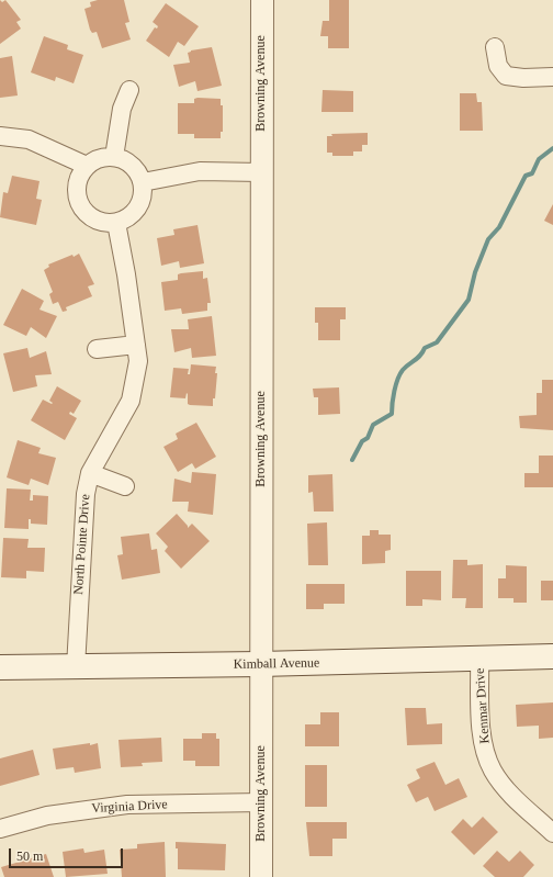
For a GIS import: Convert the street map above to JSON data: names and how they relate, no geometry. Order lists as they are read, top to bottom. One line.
{"streets":{"main road":["Kimball Avenue"],"street":["Browning Avenue","North Pointe Drive","Kenmar Drive","Virginia Drive"]},"crossings":[["Browning Avenue","Kimball Avenue"],["Browning Avenue","Virginia Drive"],["North Pointe Drive","Kimball Avenue"],["Kimball Avenue","Kenmar Drive"]],"scale_bar":"50 m"}
